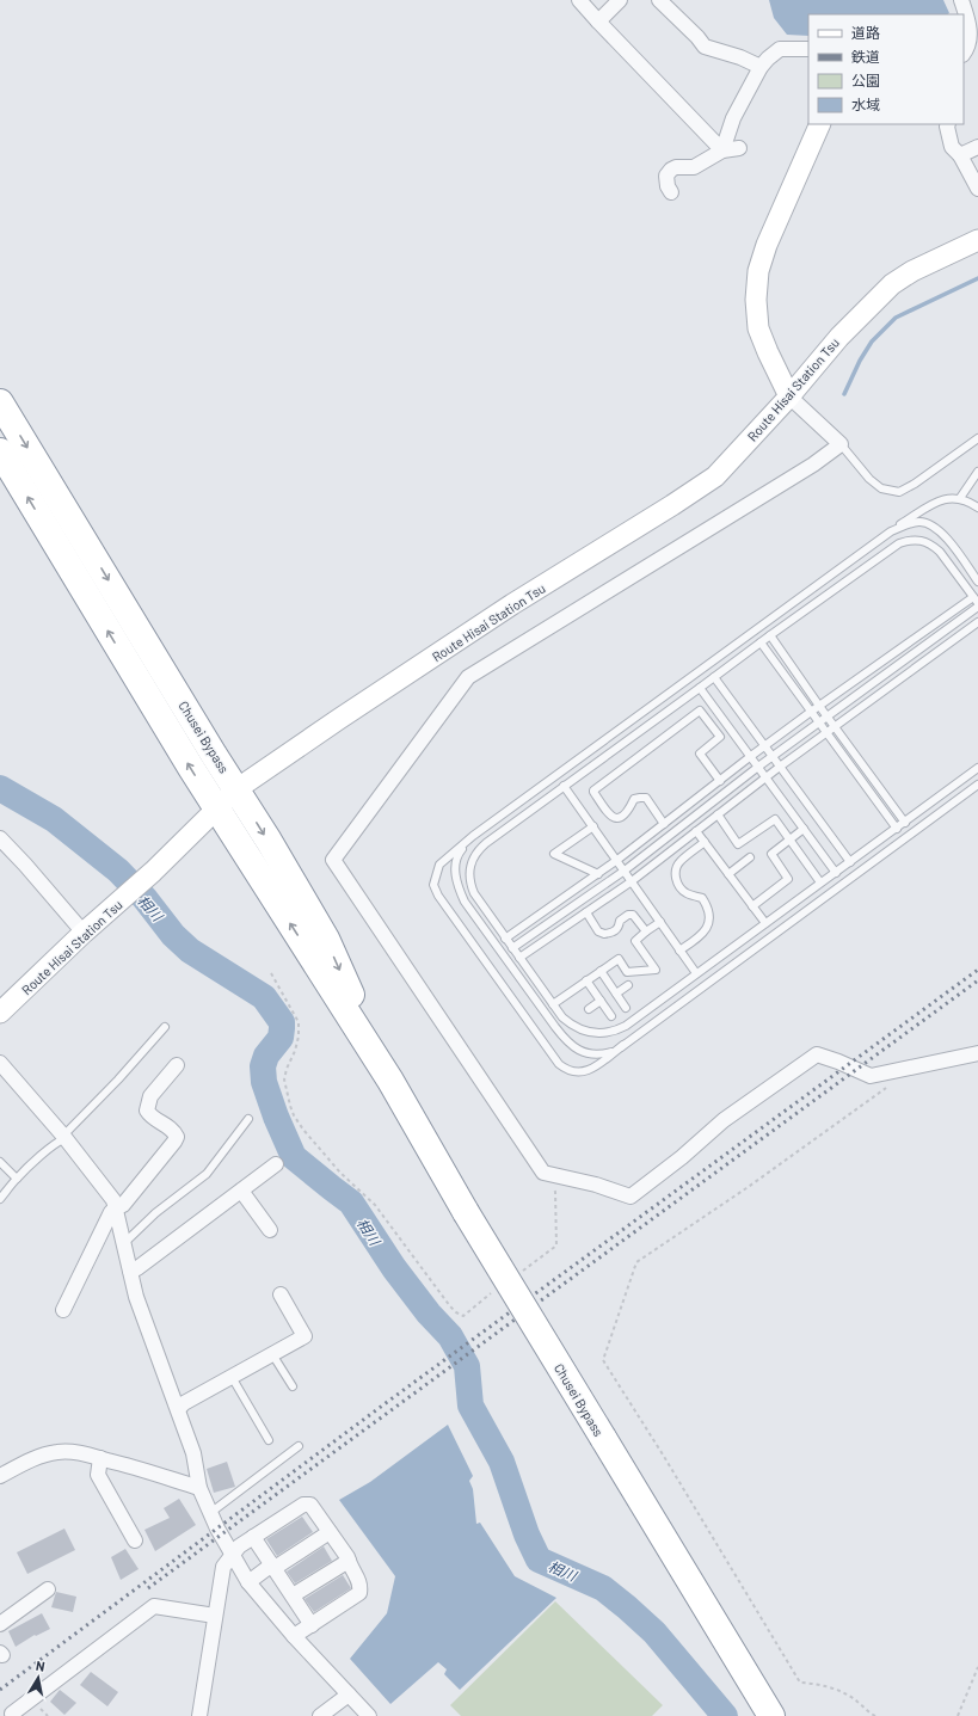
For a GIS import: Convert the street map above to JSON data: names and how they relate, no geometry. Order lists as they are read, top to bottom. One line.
{"streets":{"highway":["Chusei Bypass"],"main road":["Route Hisai Station Tsu"]},"crossings":[["Route Hisai Station Tsu","Chusei Bypass"]],"water":["相川"],"legend":["道路","鉄道","公園","水域"],"north":"top"}
